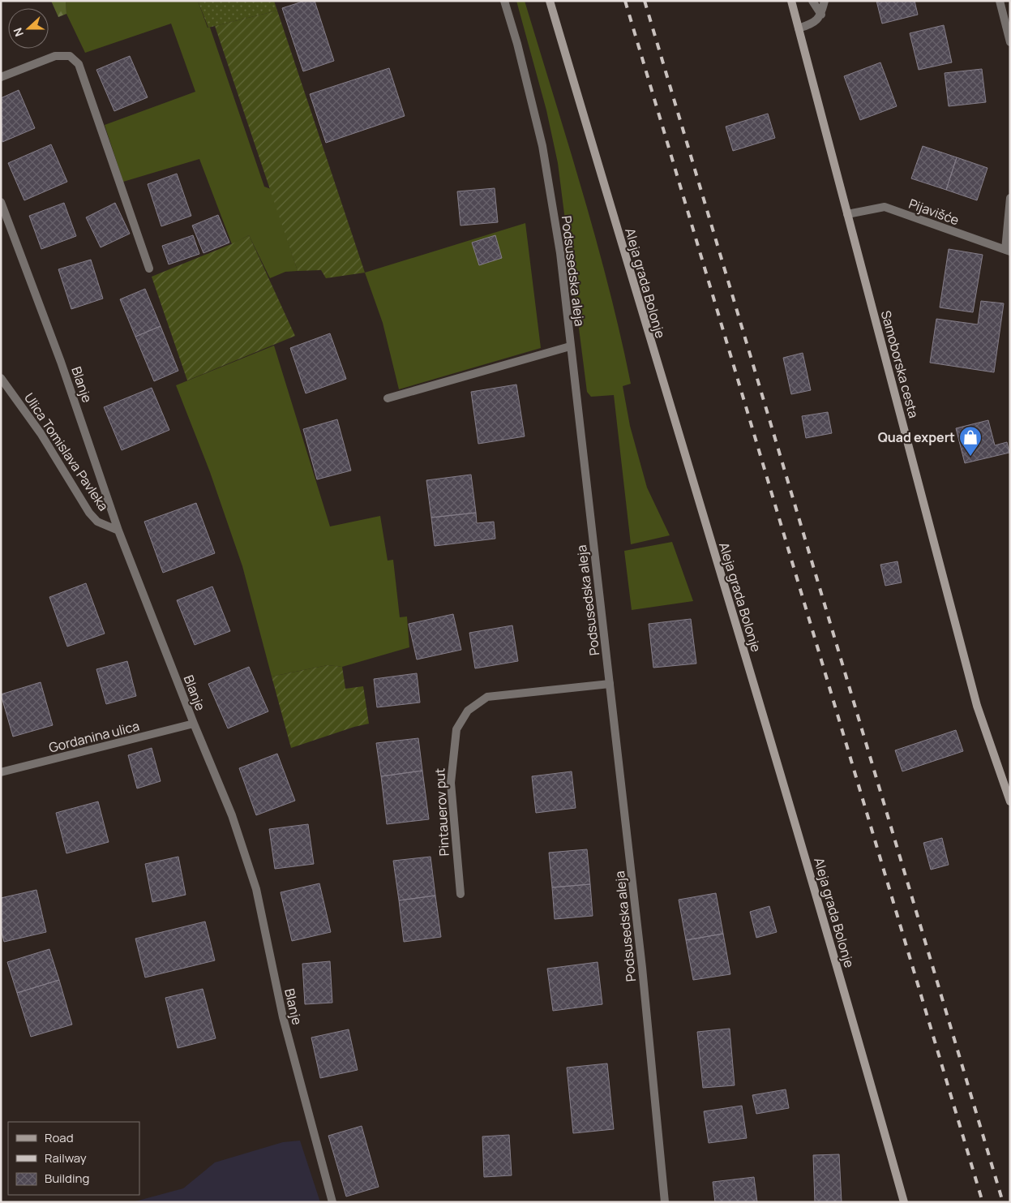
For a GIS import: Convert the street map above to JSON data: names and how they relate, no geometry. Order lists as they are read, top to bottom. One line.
{"streets":{"main road":["Aleja grada Bolonje","Samoborska cesta"],"street":["Pijavišće","Podsusedska aleja","Blanje","Ulica Tomislava Pavleka","Gordanina ulica","Pintauerov put"]},"crossings":[["Pijavišće","Samoborska cesta"],["Podsusedska aleja","Pintauerov put"],["Blanje","Ulica Tomislava Pavleka"],["Blanje","Gordanina ulica"]],"places":{"shop":["Quad expert"]},"legend":["Road","Railway","Building"],"north":"left"}
